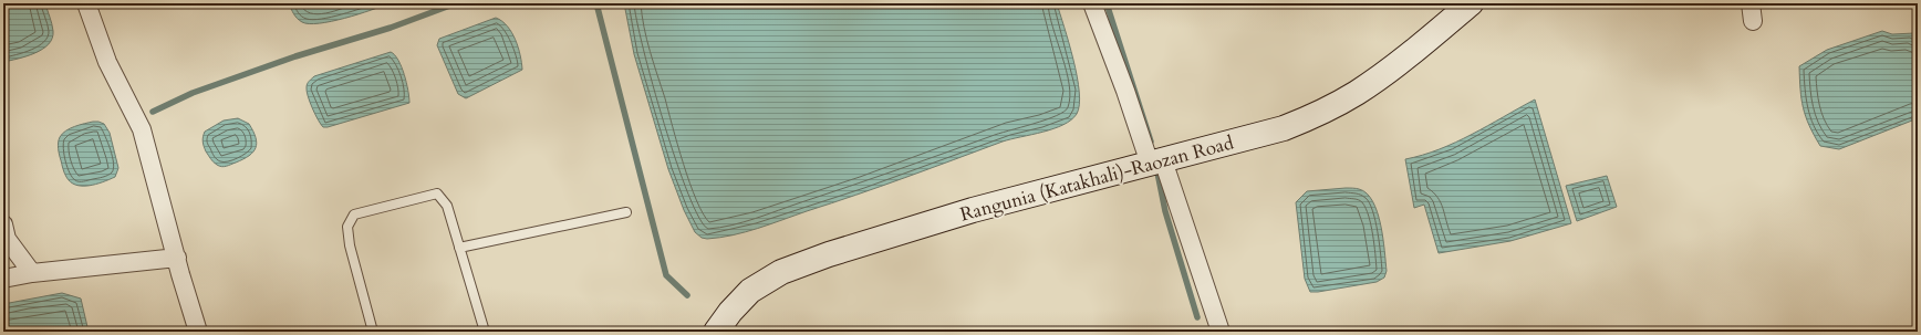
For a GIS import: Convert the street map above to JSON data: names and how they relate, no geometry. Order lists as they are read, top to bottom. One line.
{"streets":{"main road":["Rangunia (Katakhali)-Raozan Road"]}}
